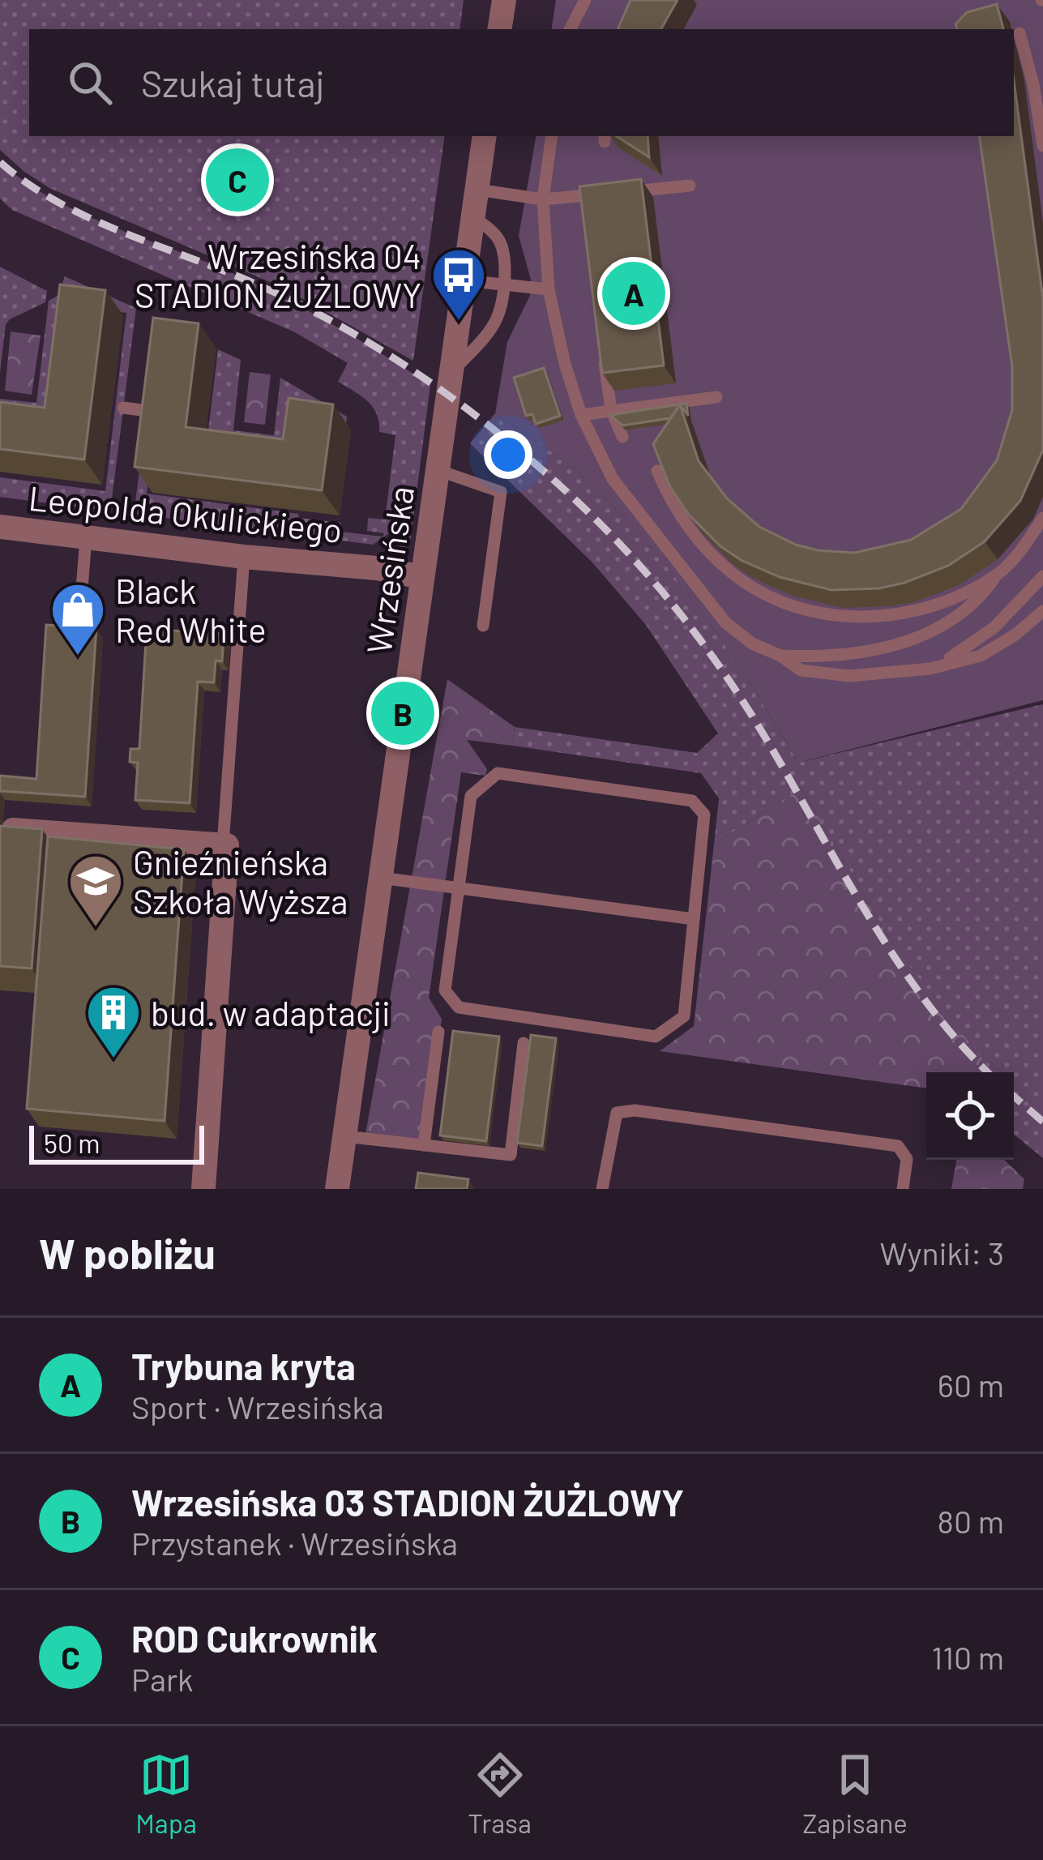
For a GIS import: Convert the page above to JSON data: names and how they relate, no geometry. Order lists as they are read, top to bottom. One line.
{"streets":{"street":["Leopolda Okulickiego","Wrzesińska"]},"crossings":[["Leopolda Okulickiego","Wrzesińska"]],"places":{"bus stop":["Wrzesińska 04 STADION ŻUŻLOWY"],"shop":["Black Red White"],"school or university":["Gnieźnieńska Szkoła Wyższa"],"building":["bud. w adaptacji"]},"scale_bar":"50 m","page":{"search":"Szukaj tutaj","pins":["C","A","B"],"scale":"50 m","heading":["W pobliżu","Wyniki: 3"],"list":[{"mark":"A","name":"Trybuna kryta","note":"Sport · Wrzesińska","value":"60 m"},{"mark":"B","name":"Wrzesińska 03 STADION ŻUŻLOWY","note":"Przystanek · Wrzesińska","value":"80 m"},{"mark":"C","name":"ROD Cukrownik","note":"Park","value":"110 m"}],"nav":["Mapa","Trasa","Zapisane"]}}
